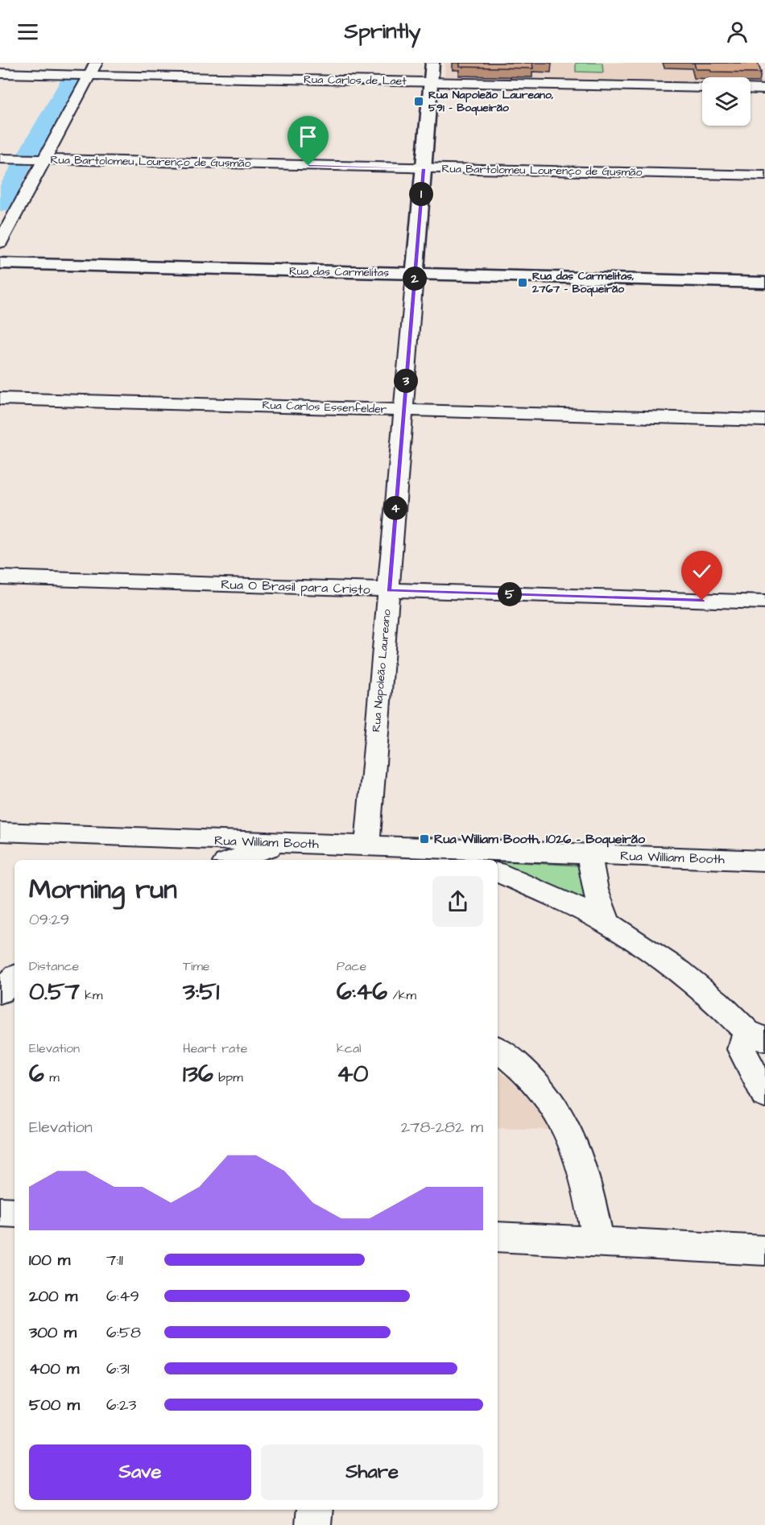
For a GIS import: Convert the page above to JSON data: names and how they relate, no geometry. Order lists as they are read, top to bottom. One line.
{"streets":{"street":["Rua Carlos de Laet","Rua Bartolomeu Lourenço de Gusmão","Rua das Carmelitas","Rua Carlos Essenfelder","Rua O Brasil para Cristo","Rua Napoleão Laureano","Rua William Booth"]},"crossings":[["Rua Carlos de Laet","Rua Napoleão Laureano"],["Rua Bartolomeu Lourenço de Gusmão","Rua Napoleão Laureano"],["Rua das Carmelitas","Rua Napoleão Laureano"],["Rua Carlos Essenfelder","Rua Napoleão Laureano"],["Rua O Brasil para Cristo","Rua Napoleão Laureano"],["Rua Napoleão Laureano","Rua William Booth"]],"places":{"transit":["Rua Napoleão Laureano, 591 - Boqueirão","Rua das Carmelitas, 2767 - Boqueirão","Rua William Booth, 1026 - Boqueirão"]},"page":{"header":"Sprintly","pins":["1","2","3","4","5"],"heading":["Morning run","09:29"],"stats":[["Distance","0.57 km"],["Time","3:51"],["Pace","6:46 /km"],["Elevation","6 m"],["Heart rate","136 bpm"],["kcal","40"]],"chart":["Elevation","278–282 m"],"list":[{"name":"100 m","note":"7:11"},{"name":"200 m","note":"6:49"},{"name":"300 m","note":"6:58"},{"name":"400 m","note":"6:31"},{"name":"500 m","note":"6:23"}],"buttons":["Save","Share"]}}
